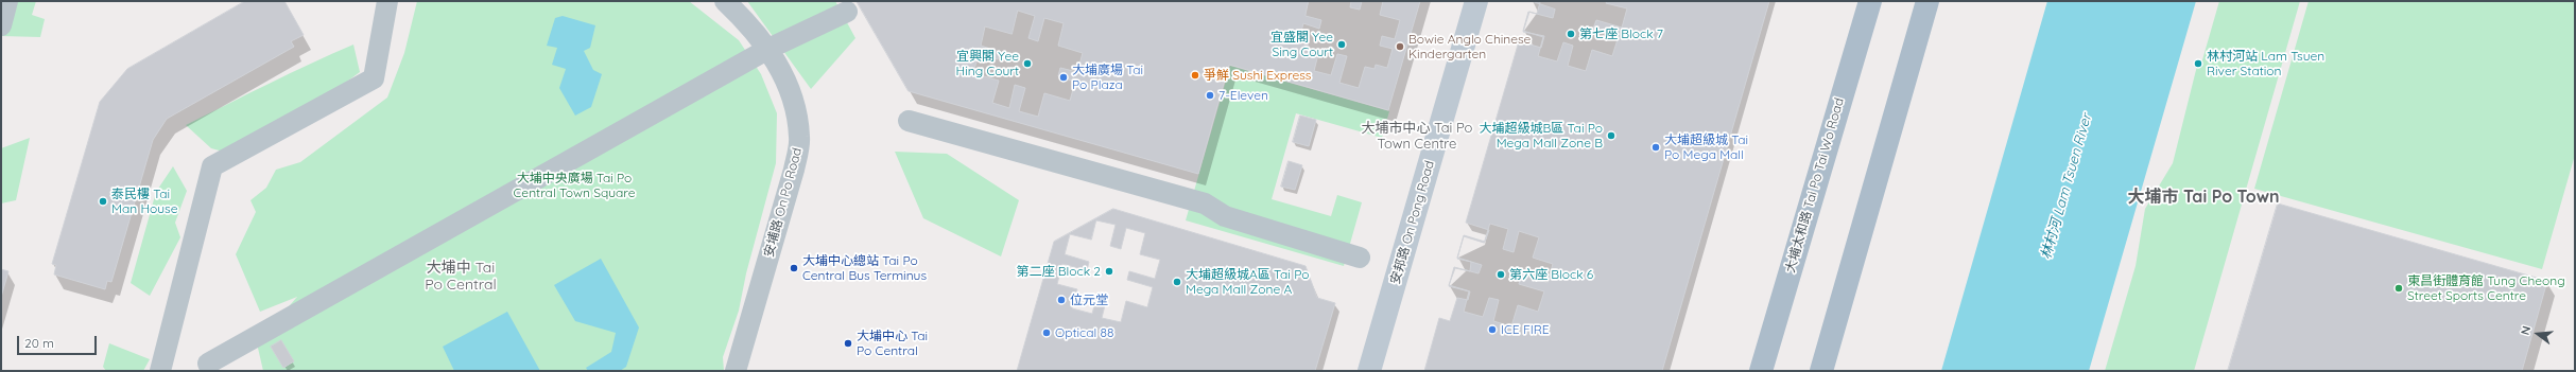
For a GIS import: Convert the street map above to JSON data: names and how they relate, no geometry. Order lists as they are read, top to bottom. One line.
{"streets":{"main road":["大埔太和路 Tai Po Tai Wo Road"],"street":["安埔路 On Po Road","安邦路 On Pong Road"]},"districts":["大埔市中心 Tai Po Town Centre","大埔市 Tai Po Town","大埔中 Tai Po Central"],"water":["林村河 Lam Tsuen River"],"parks":["大埔中央廣場 Tai Po Central Town Square"],"places":["第七座 Block 7","宜盛閣 Yee Sing Court","Bowie Anglo Chinese Kindergarten","宜興閣 Yee Hing Court","林村河站 Lam Tsuen River Station","爭鮮 Sushi Express","大埔廣場 Tai Po Plaza","7-Eleven","大埔超級城B區 Tai Po Mega Mall Zone B","大埔超級城 Tai Po Mega Mall","泰民樓 Tai Man House","大埔中心總站 Tai Po Central Bus Terminus","第二座 Block 2","第六座 Block 6","大埔超級城A區 Tai Po Mega Mall Zone A","東昌街體育館 Tung Cheong Street Sports Centre","位元堂","ICE FIRE","Optical 88","大埔中心 Tai Po Central"],"scale_bar":"20 m","north":"left"}
